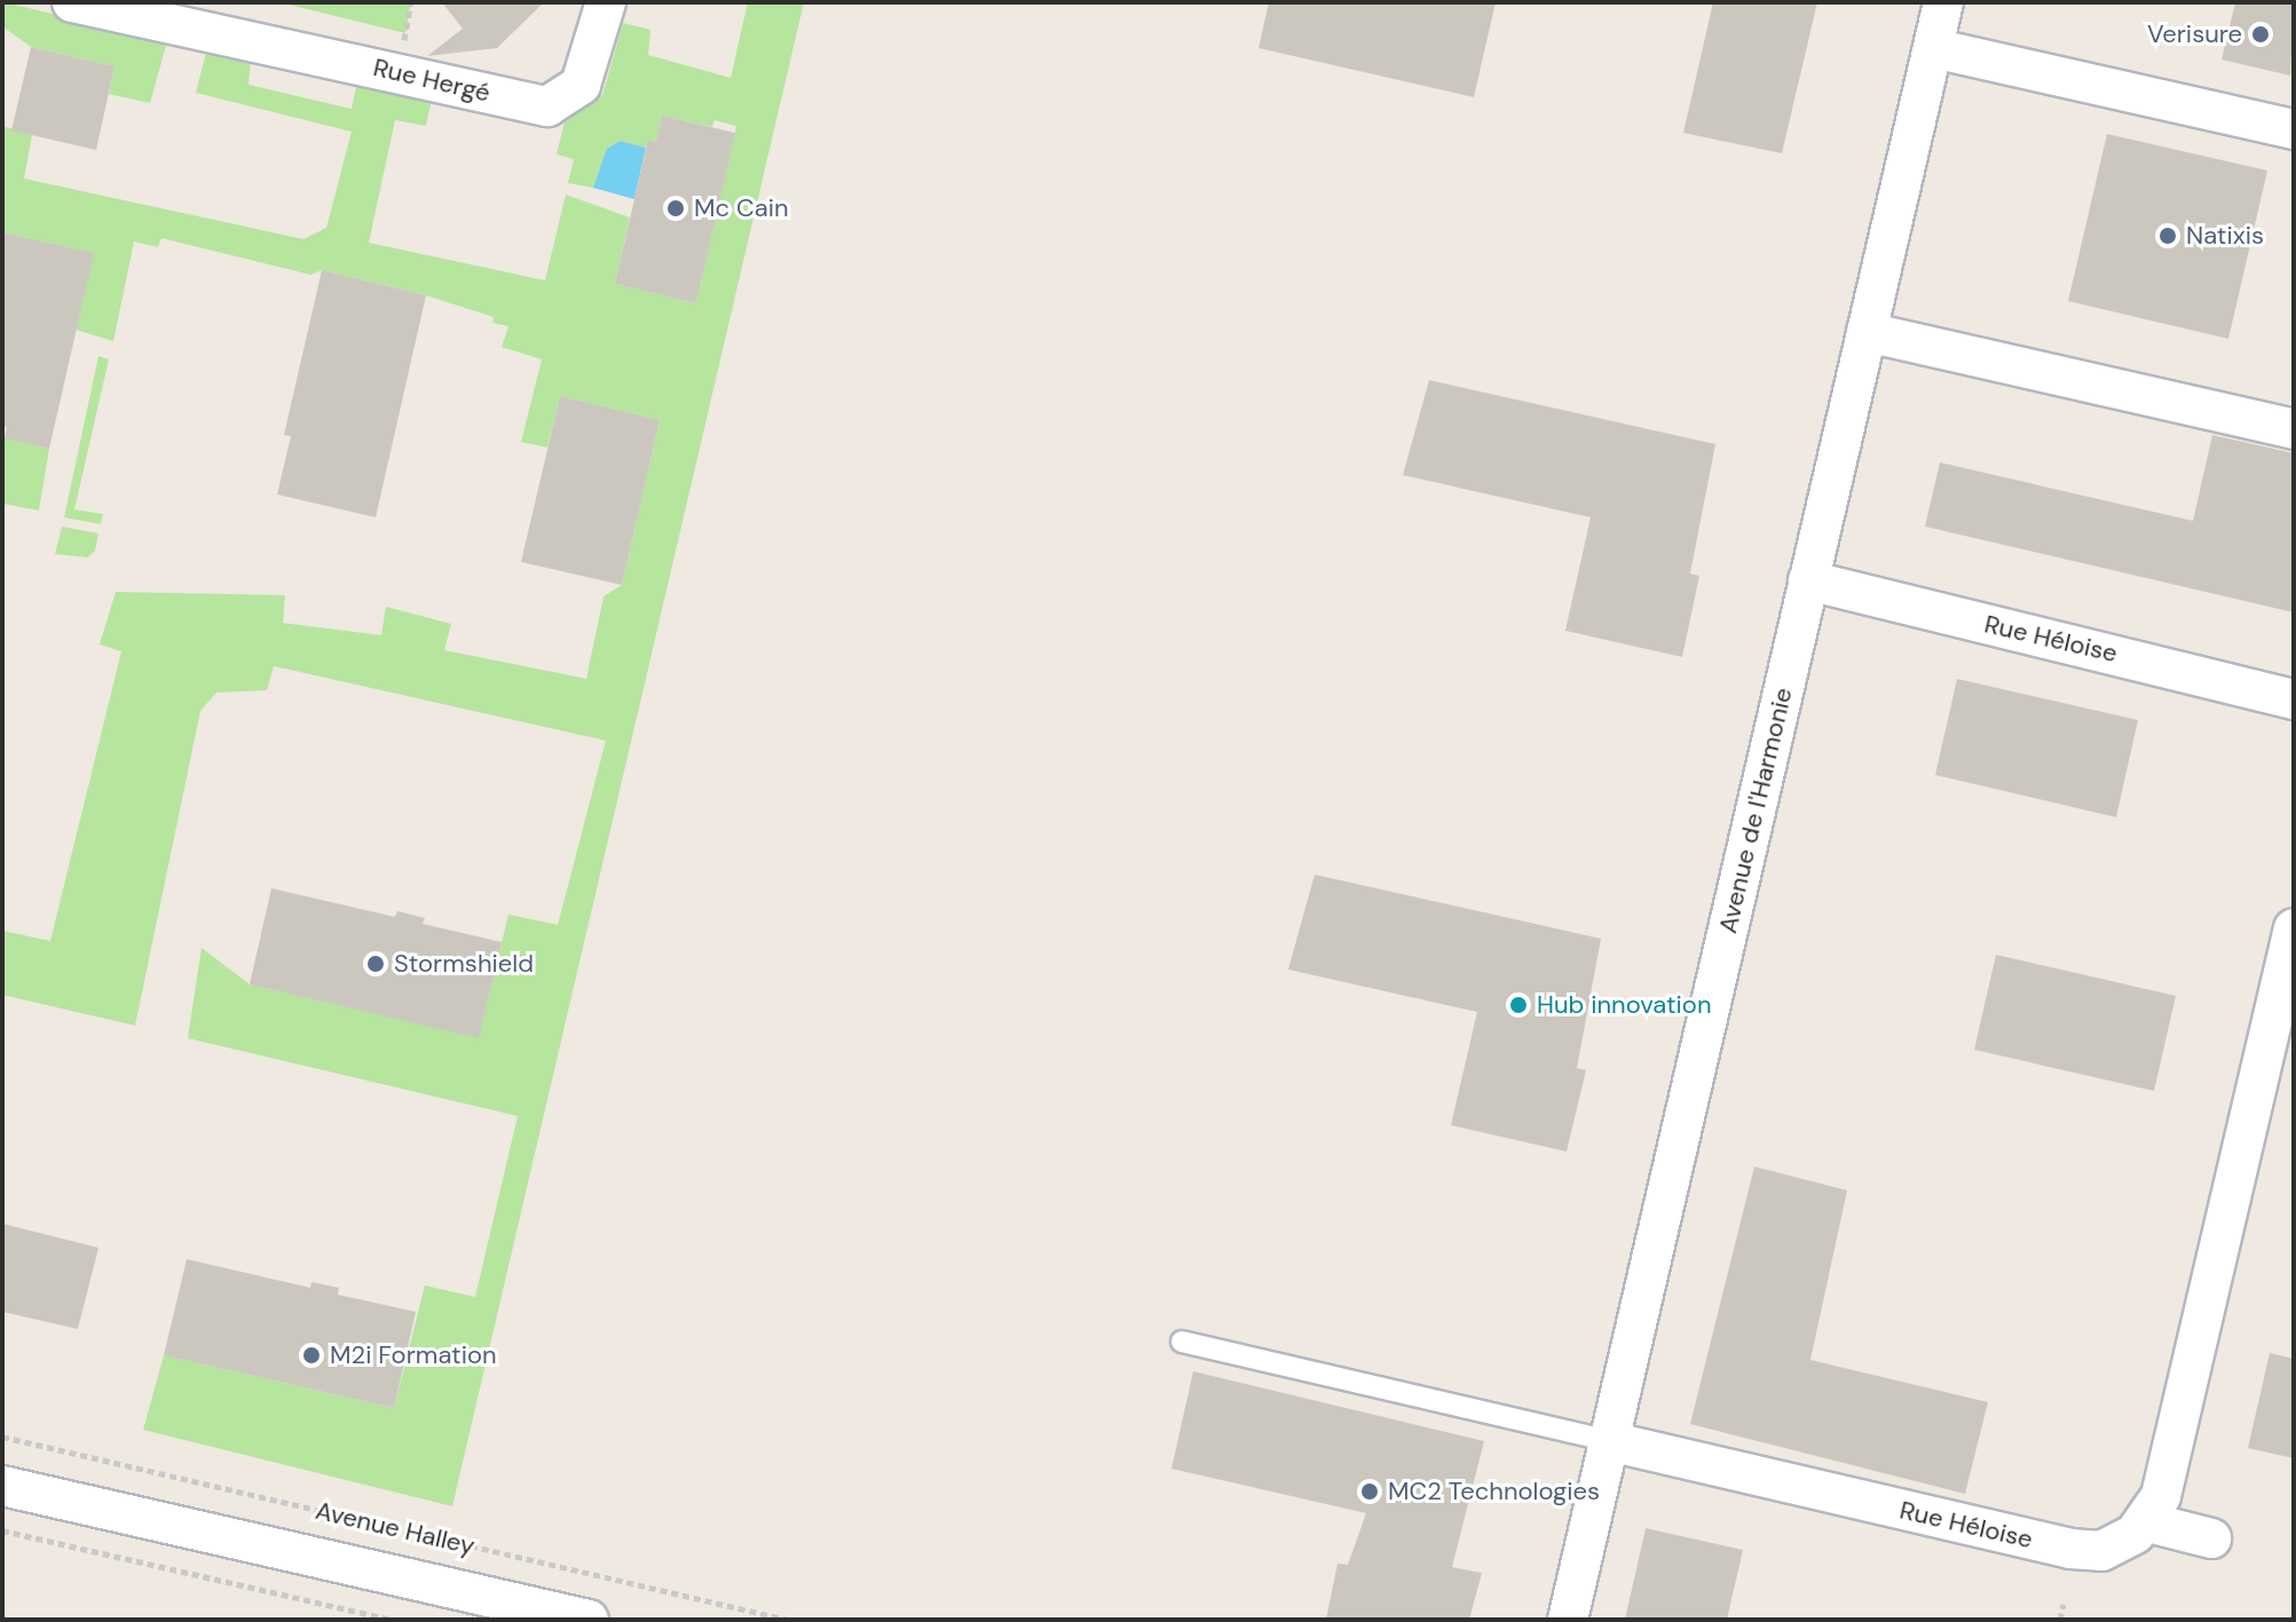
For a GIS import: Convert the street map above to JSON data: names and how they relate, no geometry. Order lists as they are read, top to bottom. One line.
{"streets":{"street":["Rue Hergé","Rue Héloise","Avenue de l'Harmonie","Avenue Halley"]},"crossings":[["Rue Héloise","Avenue de l'Harmonie"]],"places":["Verisure","Mc Cain","Natixis","Stormshield","Hub innovation","M2i Formation","MC2 Technologies"]}
